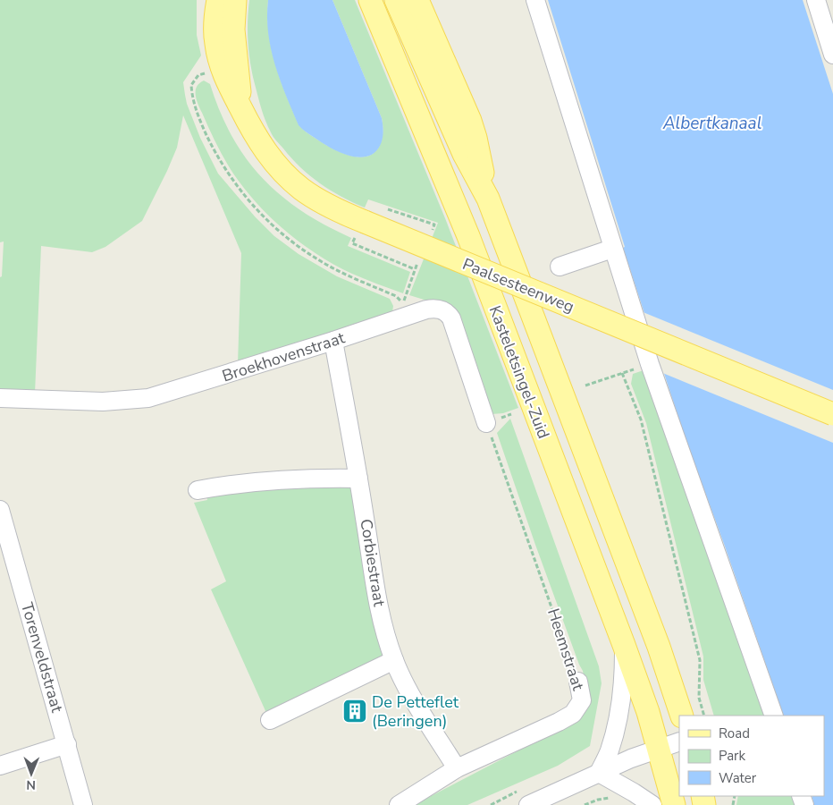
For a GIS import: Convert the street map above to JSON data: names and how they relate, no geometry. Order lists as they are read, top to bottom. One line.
{"streets":{"main road":["Paalsesteenweg","Kasteletsingel-Zuid"],"street":["Broekhovenstraat","Corbiestraat","Heemstraat","Torenveldstraat"]},"crossings":[["Broekhovenstraat","Corbiestraat"],["Broekhovenstraat","Heemstraat"],["Corbiestraat","Heemstraat"]],"water":["Albertkanaal"],"places":{"building":["De Petteflet (Beringen)"]},"legend":["Road","Park","Water"],"north":"bottom"}
